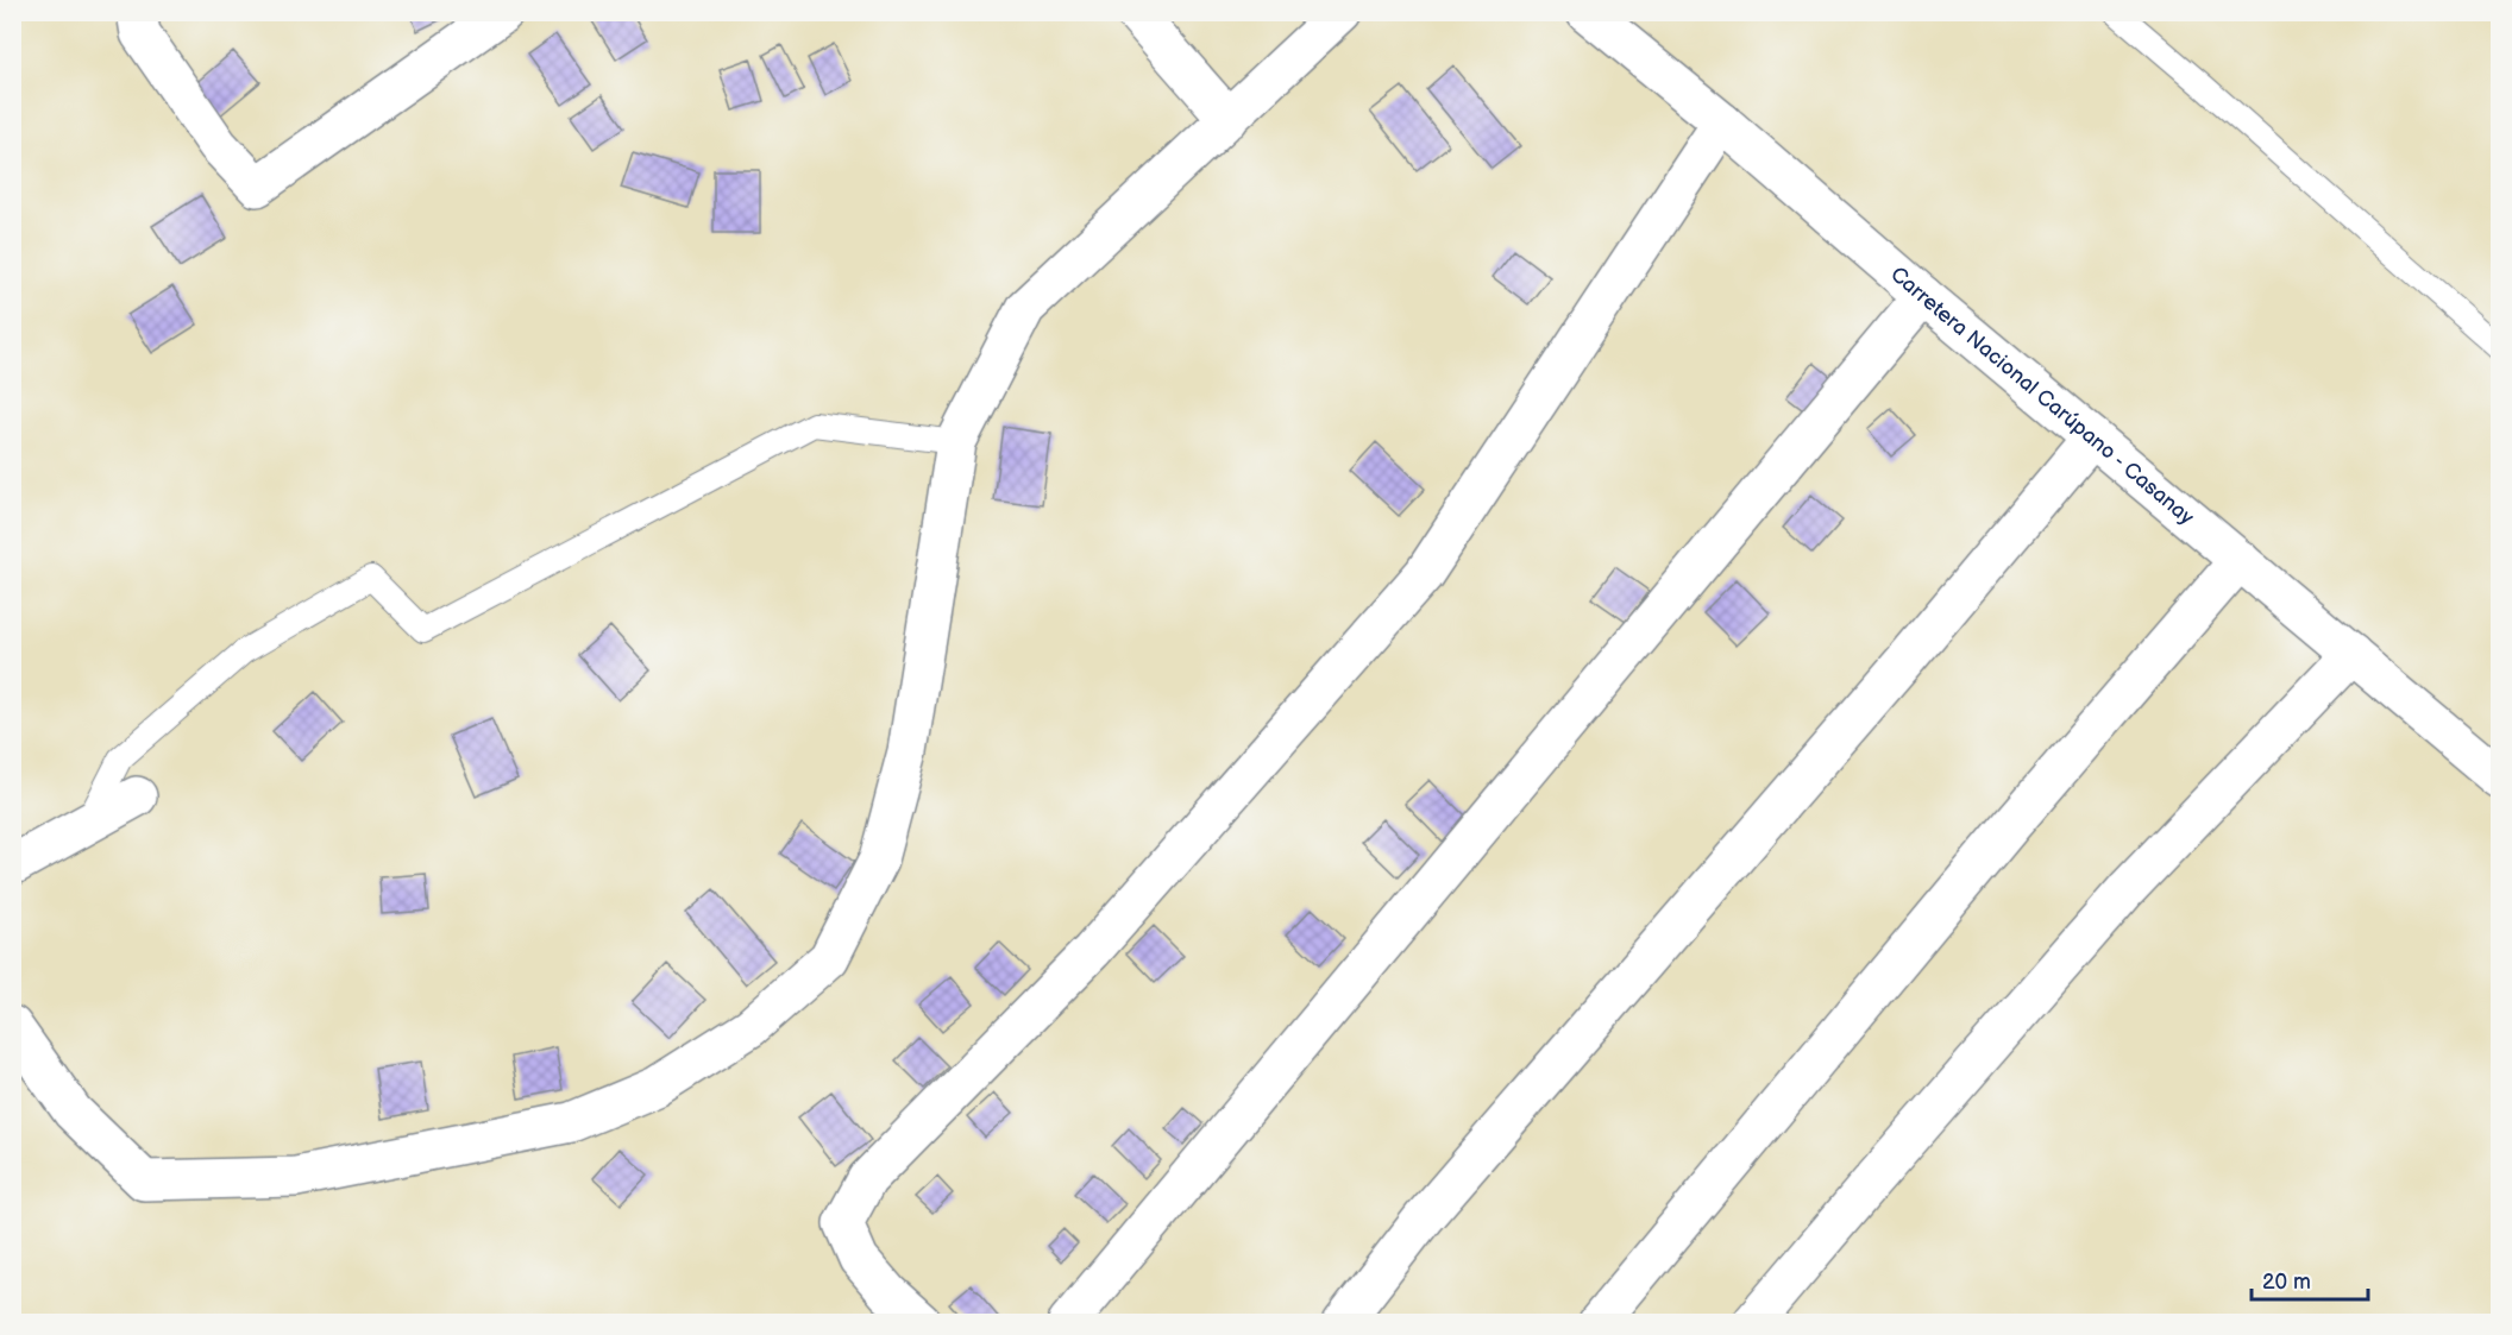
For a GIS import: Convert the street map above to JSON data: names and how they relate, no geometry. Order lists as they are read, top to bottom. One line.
{"streets":{"main road":["Carretera Nacional Carúpano - Casanay"]},"scale_bar":"20 m"}
